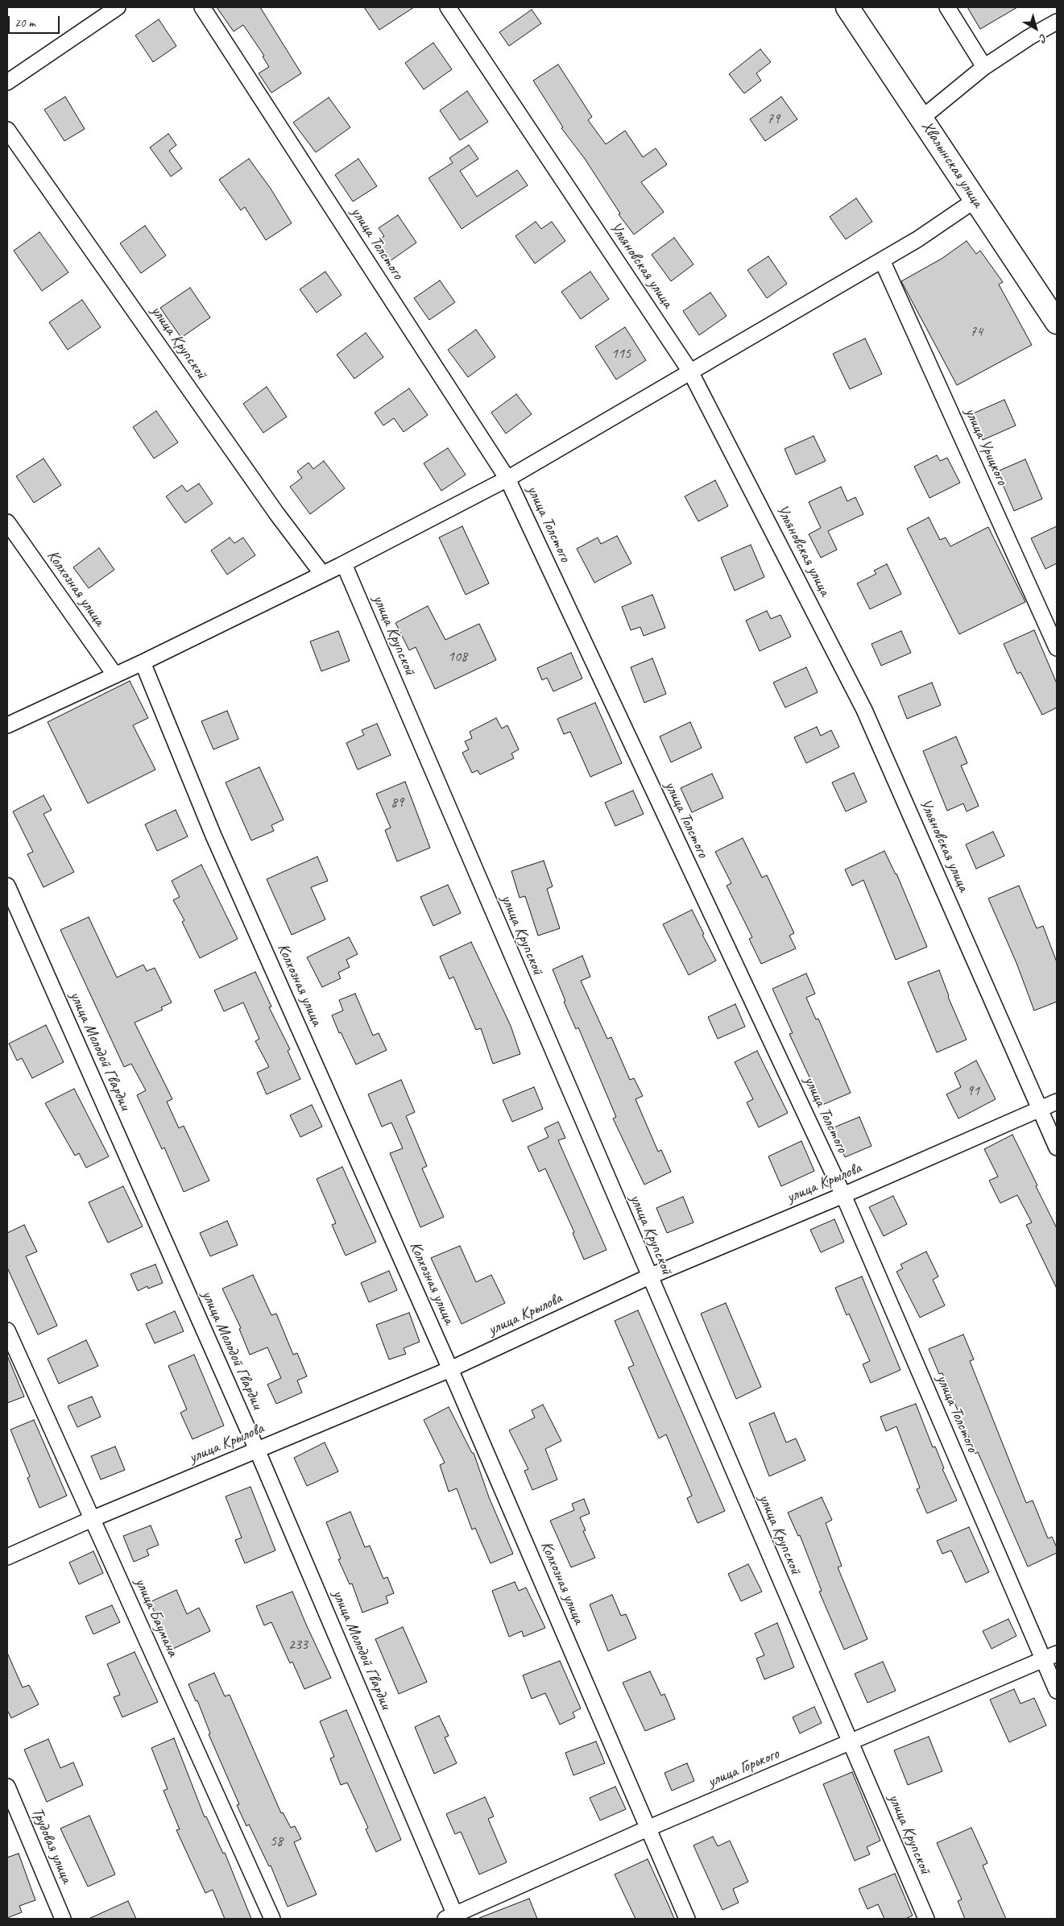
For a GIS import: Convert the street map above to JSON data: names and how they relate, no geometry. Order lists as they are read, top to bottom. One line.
{"streets":{"street":["Хвалынская улица","улица Толстого","Ульяновская улица","улица Крупской","улица Урицкого","Колхозная улица","улица Молодой Гвардии","улица Крылова","улица Баумана","улица Горького","Трудовая улица"]},"crossings":[["улица Толстого","улица Крылова"],["улица Толстого","улица Горького"],["Ульяновская улица","улица Крылова"],["улица Крупской","улица Крылова"],["улица Крупской","улица Горького"],["Колхозная улица","улица Крылова"],["Колхозная улица","улица Горького"],["улица Молодой Гвардии","улица Крылова"],["улица Молодой Гвардии","улица Горького"],["улица Крылова","улица Баумана"]],"house_numbers":["79","74","115","108","89","91","233","58"],"scale_bar":"20 m","north":"bottom right"}
